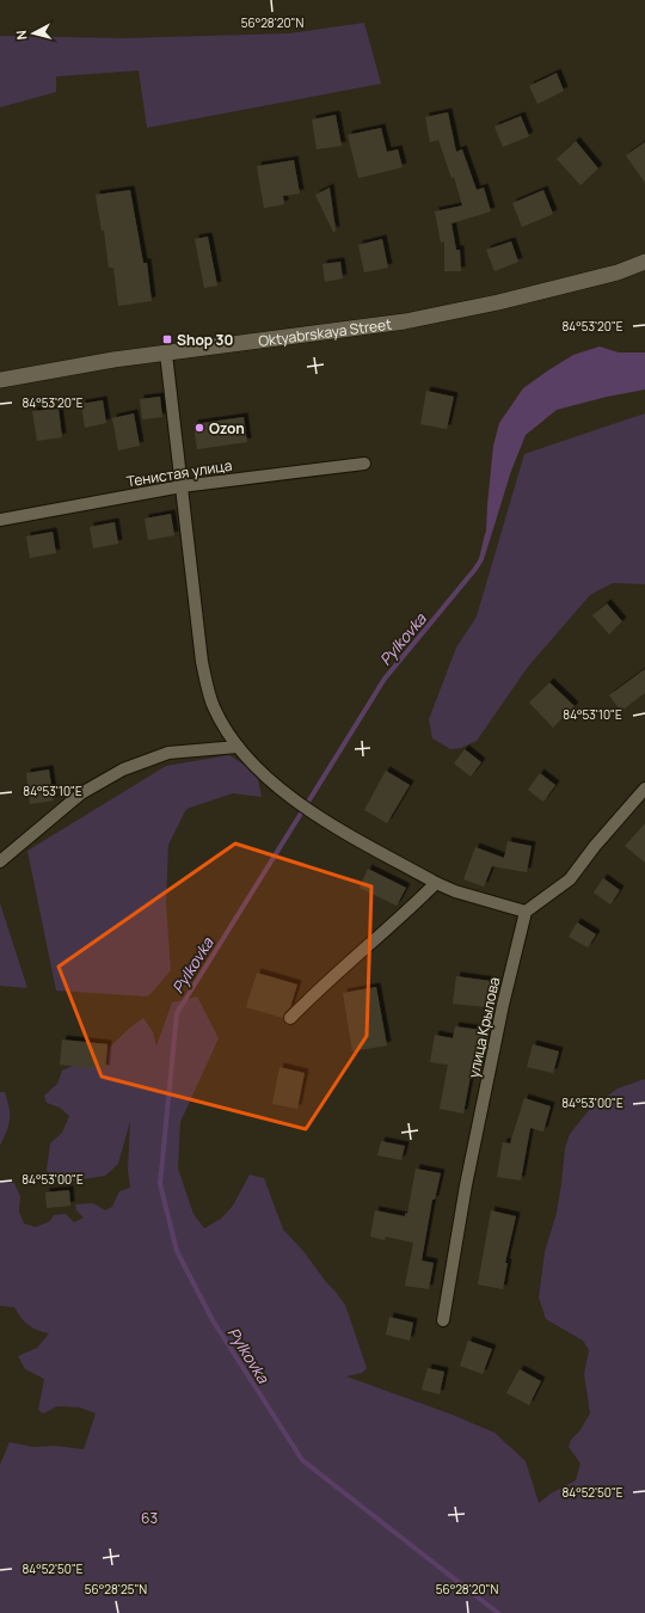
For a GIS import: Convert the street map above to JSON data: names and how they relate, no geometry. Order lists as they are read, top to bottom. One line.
{"streets":{"street":["Oktyabrskaya Street","Тенистая улица","улица Крылова"]},"water":["Pylkovka"],"parks":["63"],"places":{"transit":["Shop 30"],"other":["Ozon"]},"north":"left","coordinates":["56°28'20\"N","84°53'20\"E","84°53'10\"E","84°53'00\"E","84°52'50\"E","56°28'25\"N"]}
